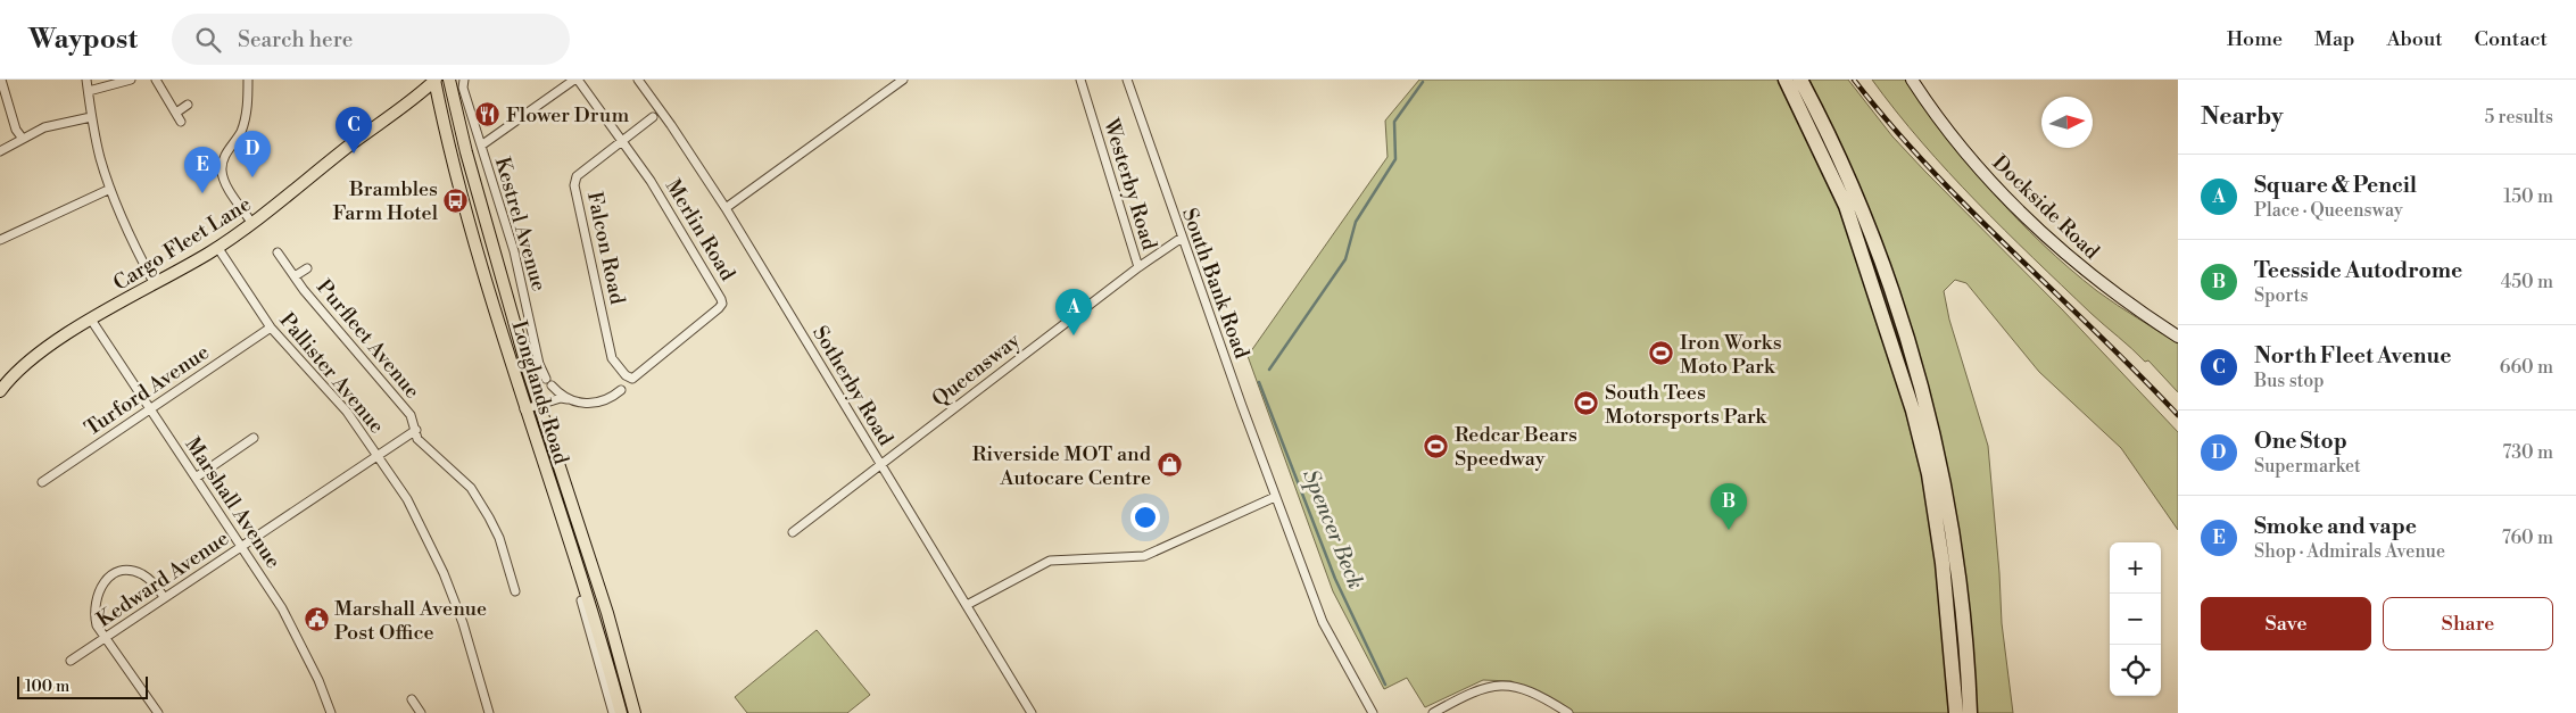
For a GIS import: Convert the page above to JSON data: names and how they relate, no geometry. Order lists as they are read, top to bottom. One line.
{"streets":{"main road":["Dockside Road","Cargo Fleet Lane","Longlands Road"],"street":["Westerby Road","Kestrel Avenue","Merlin Road","Falcon Road","South Bank Road","Purfleet Avenue","Queensway","Pallister Avenue","Sotherby Road","Turford Avenue","Marshall Avenue","Kedward Avenue"]},"crossings":[["Westerby Road","Queensway"],["Merlin Road","Falcon Road"],["Cargo Fleet Lane","Pallister Avenue"],["Cargo Fleet Lane","Longlands Road"],["Cargo Fleet Lane","Marshall Avenue"],["South Bank Road","Queensway"],["Purfleet Avenue","Kedward Avenue"],["Queensway","Sotherby Road"],["Pallister Avenue","Turford Avenue"],["Pallister Avenue","Kedward Avenue"],["Turford Avenue","Marshall Avenue"],["Marshall Avenue","Kedward Avenue"]],"water":["Spencer Beck"],"places":{"restaurant":["Flower Drum"],"bus stop":["Brambles Farm Hotel"],"sports":["Iron Works Moto Park","South Tees Motorsports Park","Redcar Bears Speedway"],"shop":["Riverside MOT and Autocare Centre"],"public building":["Marshall Avenue Post Office"]},"scale_bar":"100 m","north":"right","page":{"header":"Waypost","search":"Search here","nav":["Home","Map","About","Contact"],"heading":["Nearby","5 results"],"pins":["C","D","E","A","B"],"list":[{"mark":"A","name":"Square & Pencil","note":"Place · Queensway","value":"150 m"},{"mark":"B","name":"Teesside Autodrome","note":"Sports","value":"450 m"},{"mark":"C","name":"North Fleet Avenue","note":"Bus stop","value":"660 m"},{"mark":"D","name":"One Stop","note":"Supermarket","value":"730 m"},{"mark":"E","name":"Smoke and vape","note":"Shop · Admirals Avenue","value":"760 m"}],"map_buttons":["+","−"],"buttons":["Save","Share"],"scale":"100 m"}}
